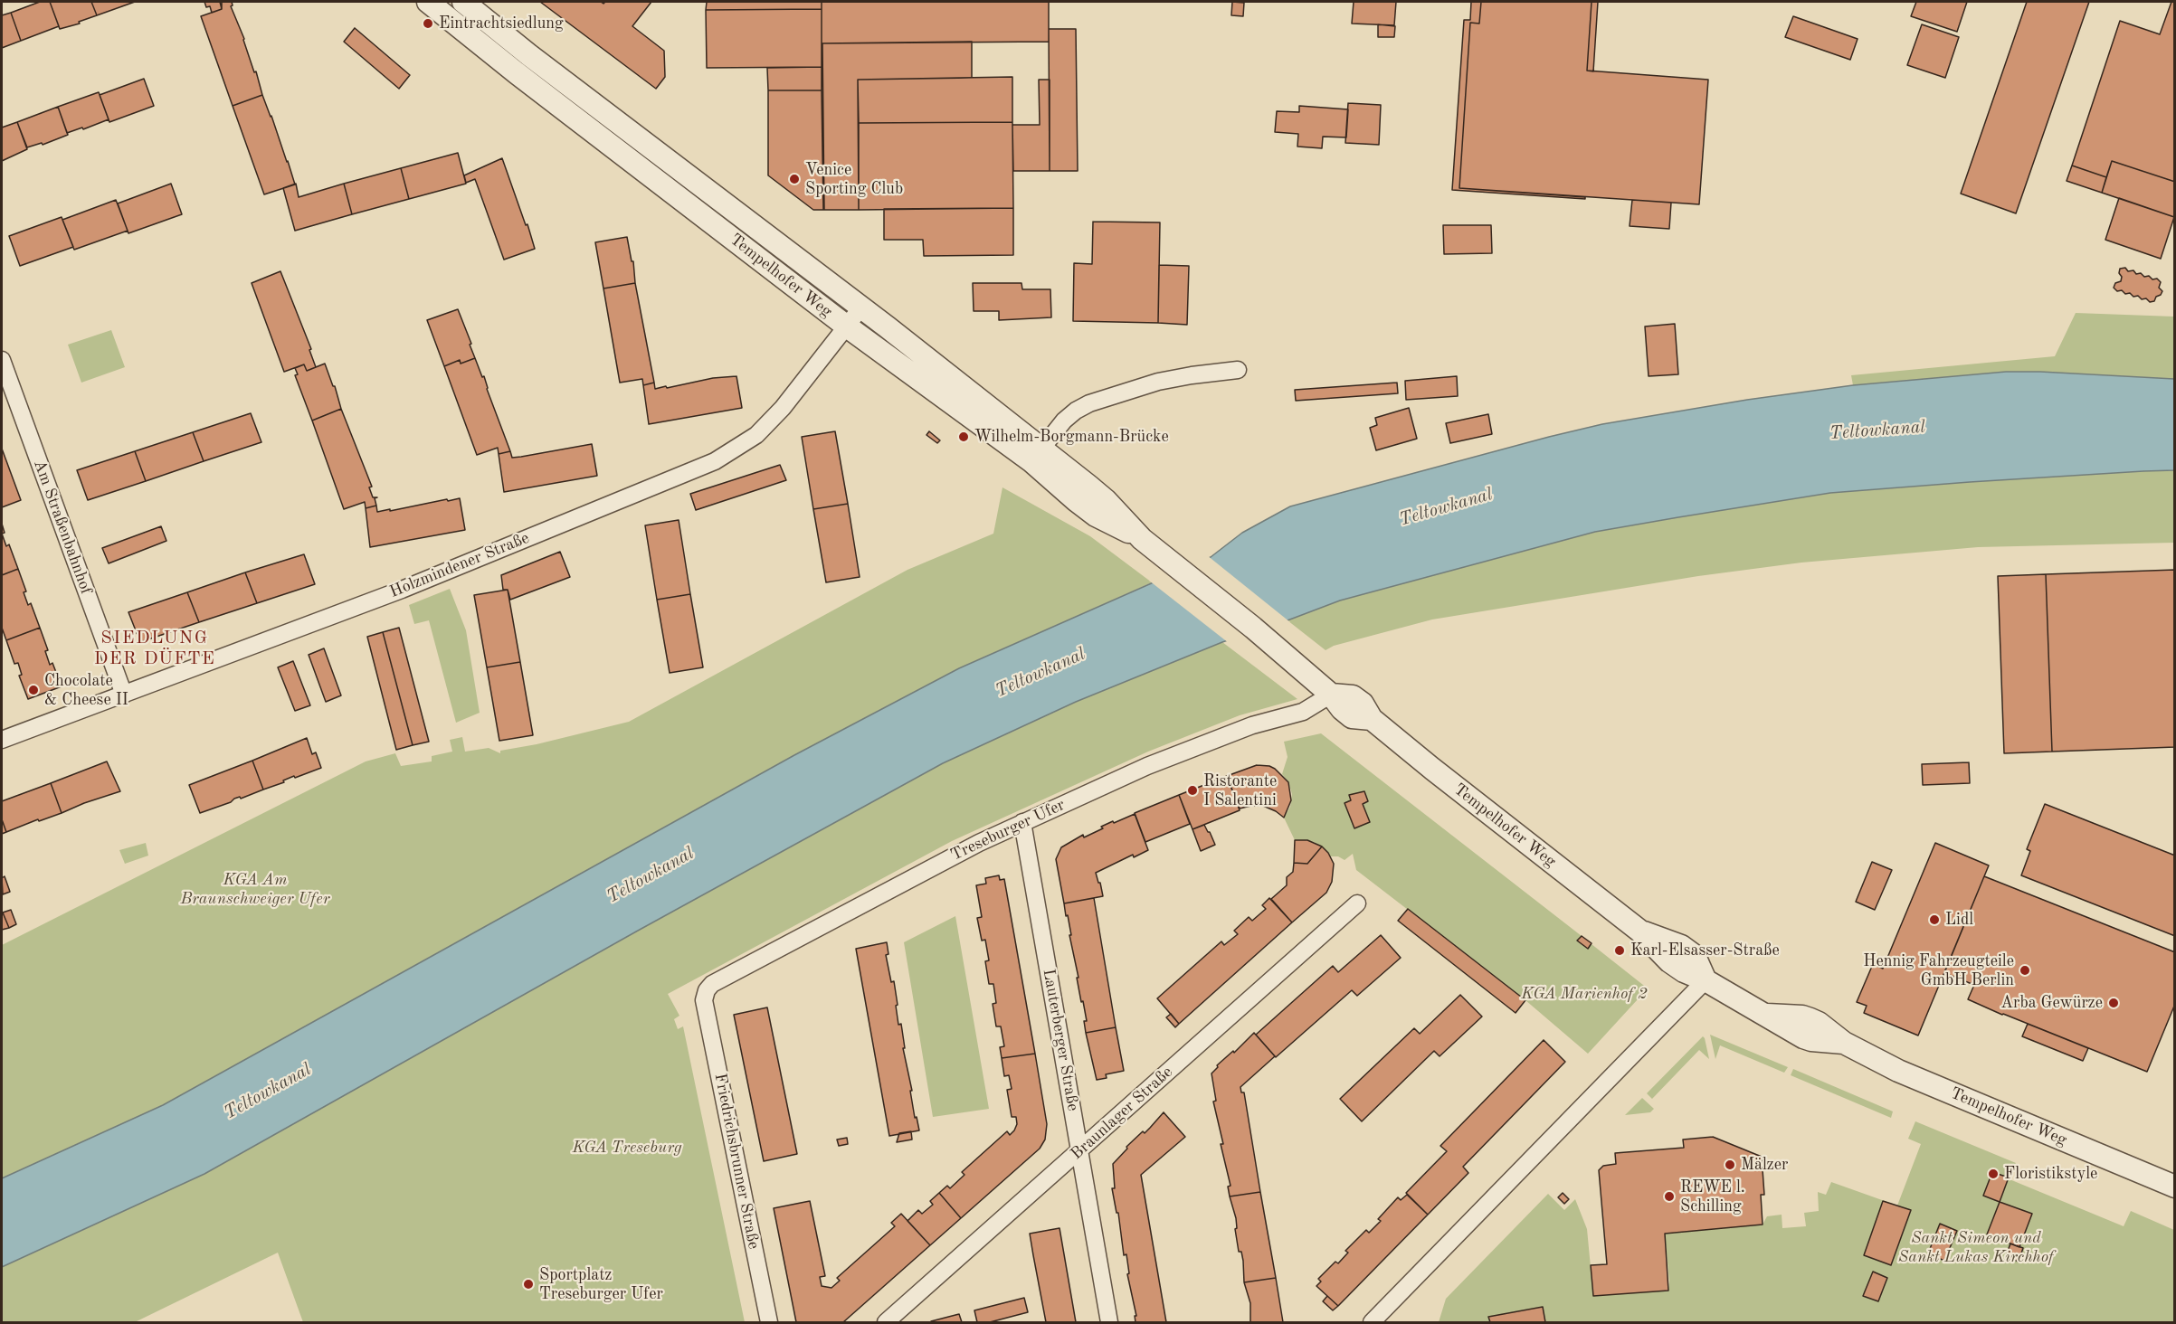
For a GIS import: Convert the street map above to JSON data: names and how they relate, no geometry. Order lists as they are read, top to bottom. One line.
{"streets":{"street":["Tempelhofer Weg","Am Straßenbahnhof","Holzmindener Straße","Treseburger Ufer","Lauterberger Straße","Braunlager Straße","Friedrichsbrunner Straße"]},"crossings":[["Tempelhofer Weg","Holzmindener Straße"],["Tempelhofer Weg","Treseburger Ufer"],["Am Straßenbahnhof","Holzmindener Straße"],["Treseburger Ufer","Lauterberger Straße"],["Treseburger Ufer","Friedrichsbrunner Straße"],["Lauterberger Straße","Braunlager Straße"]],"districts":["SIEDLUNG DER DÜFTE"],"water":["Teltowkanal"],"parks":["KGA Am Braunschweiger Ufer","KGA Marienhof 2","KGA Treseburg","Sankt Simeon und Sankt Lukas Kirchhof"],"places":["Eintrachtsiedlung","Venice Sporting Club","Wilhelm-Borgmann-Brücke","Chocolate & Cheese II","Ristorante I Salentini","Lidl","Karl-Elsasser-Straße","Hennig Fahrzeugteile GmbH Berlin","Arba Gewürze","Mälzer","Floristikstyle","REWE l. Schilling","Sportplatz Treseburger Ufer"]}
